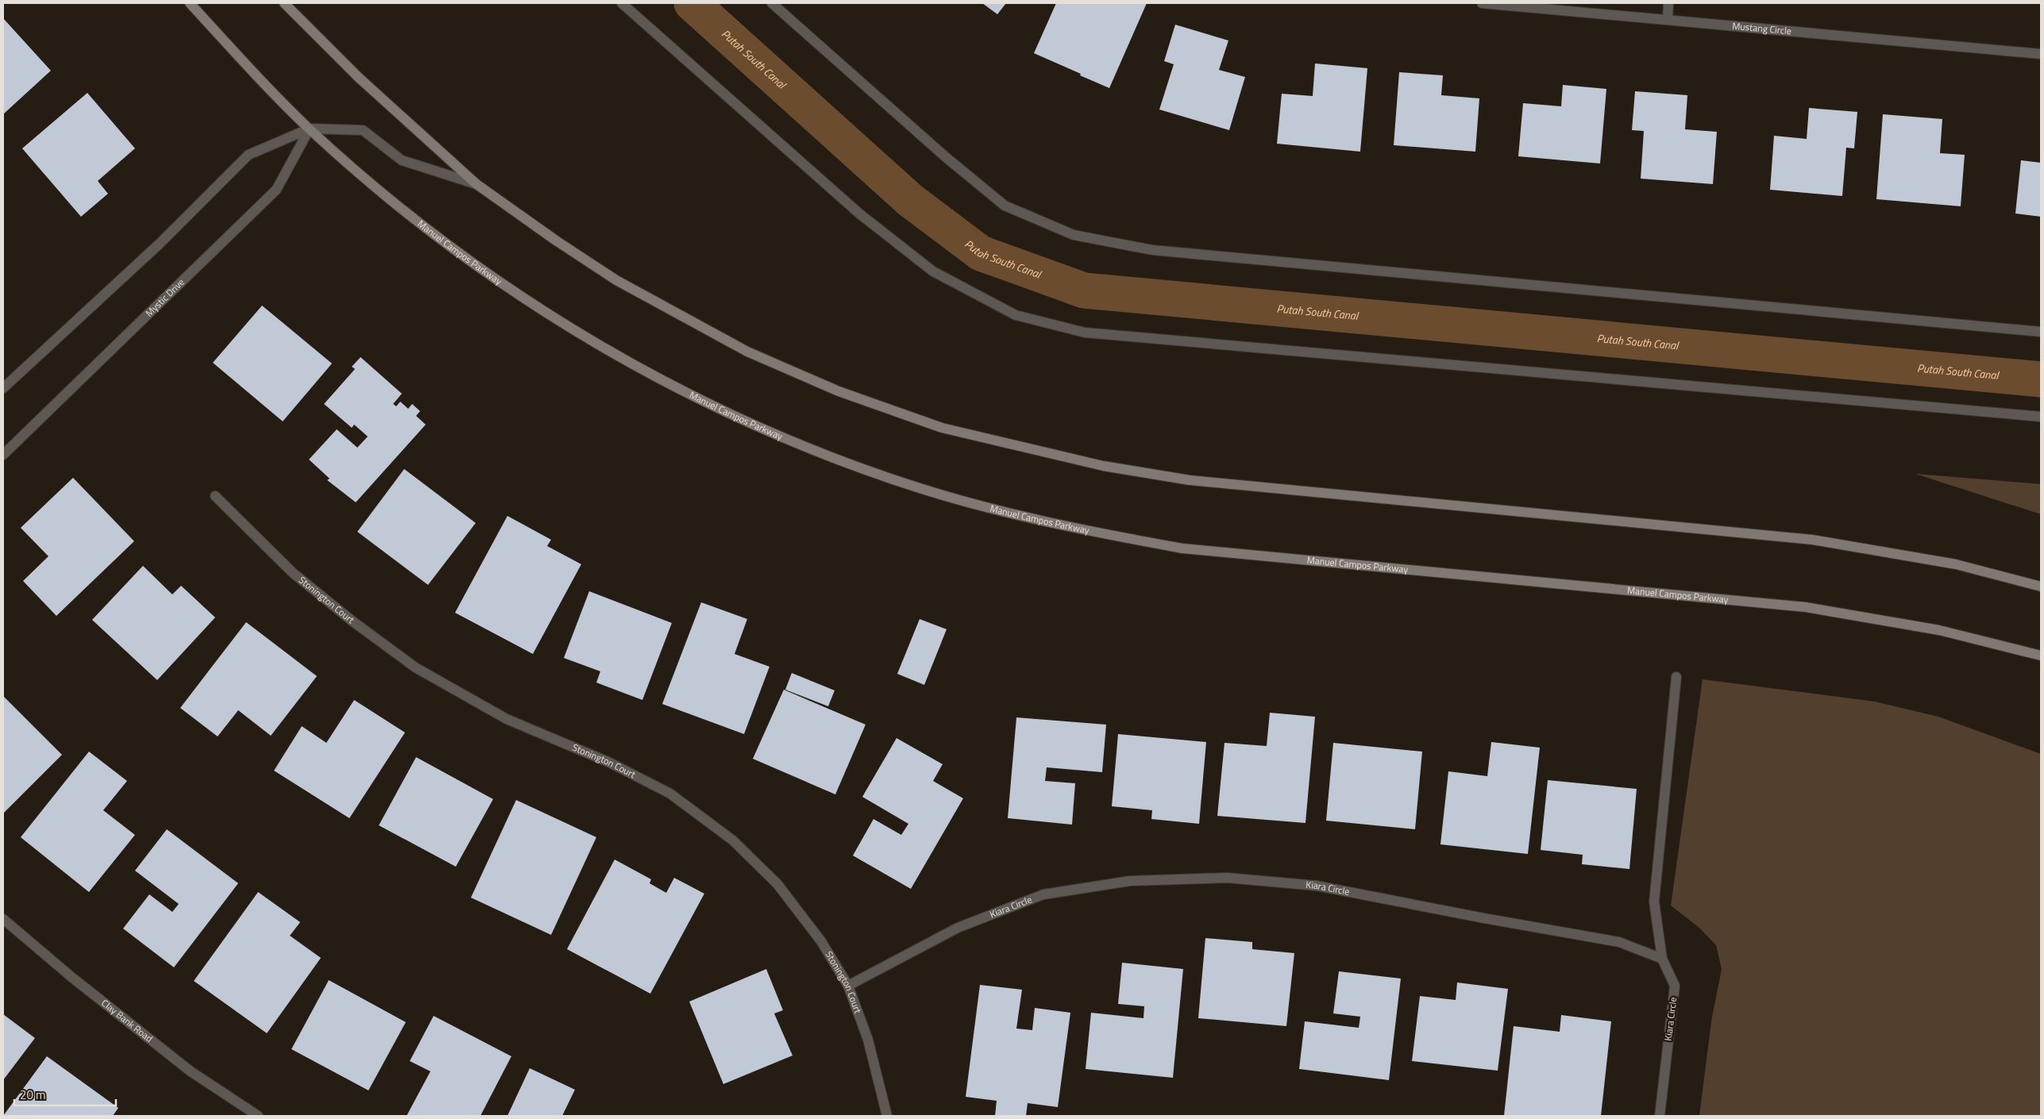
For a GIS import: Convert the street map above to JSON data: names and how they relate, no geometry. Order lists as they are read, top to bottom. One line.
{"streets":{"main road":["Manuel Campos Parkway"],"street":["Mustang Circle","Mystic Drive","Stonington Court","Kiara Circle","Clay Bank Road"]},"crossings":[["Manuel Campos Parkway","Mystic Drive"],["Stonington Court","Kiara Circle"]],"water":["Putah South Canal"],"scale_bar":"20 m"}
